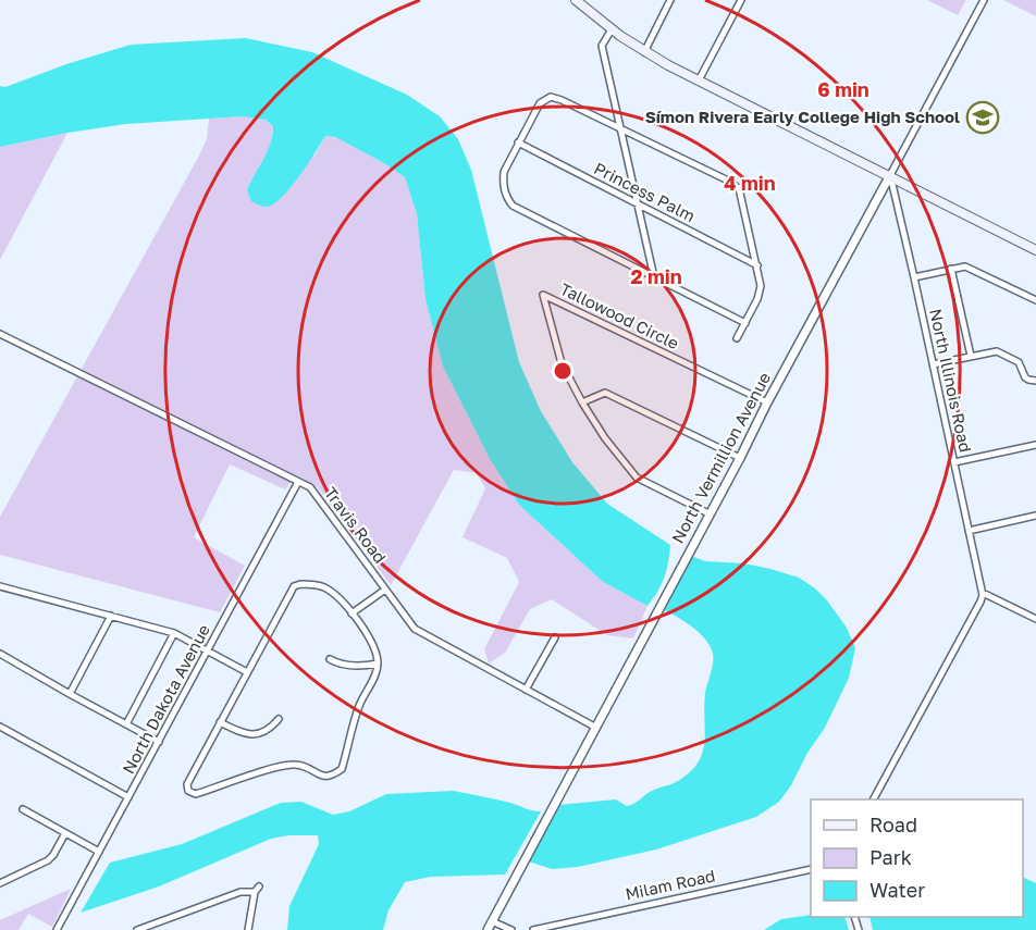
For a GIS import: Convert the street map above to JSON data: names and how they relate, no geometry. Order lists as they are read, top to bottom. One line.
{"streets":{"street":["Princess Palm","Tallowood Circle","North Illinois Road","North Vermillion Avenue","Travis Road","North Dakota Avenue","Milam Road"]},"crossings":[["Tallowood Circle","North Vermillion Avenue"],["North Illinois Road","North Vermillion Avenue"],["North Vermillion Avenue","Travis Road"],["Travis Road","North Dakota Avenue"]],"places":{"school or university":["Símon Rivera Early College High School"]},"legend":["Road","Park","Water"],"rings":["6 min","4 min","2 min"]}
